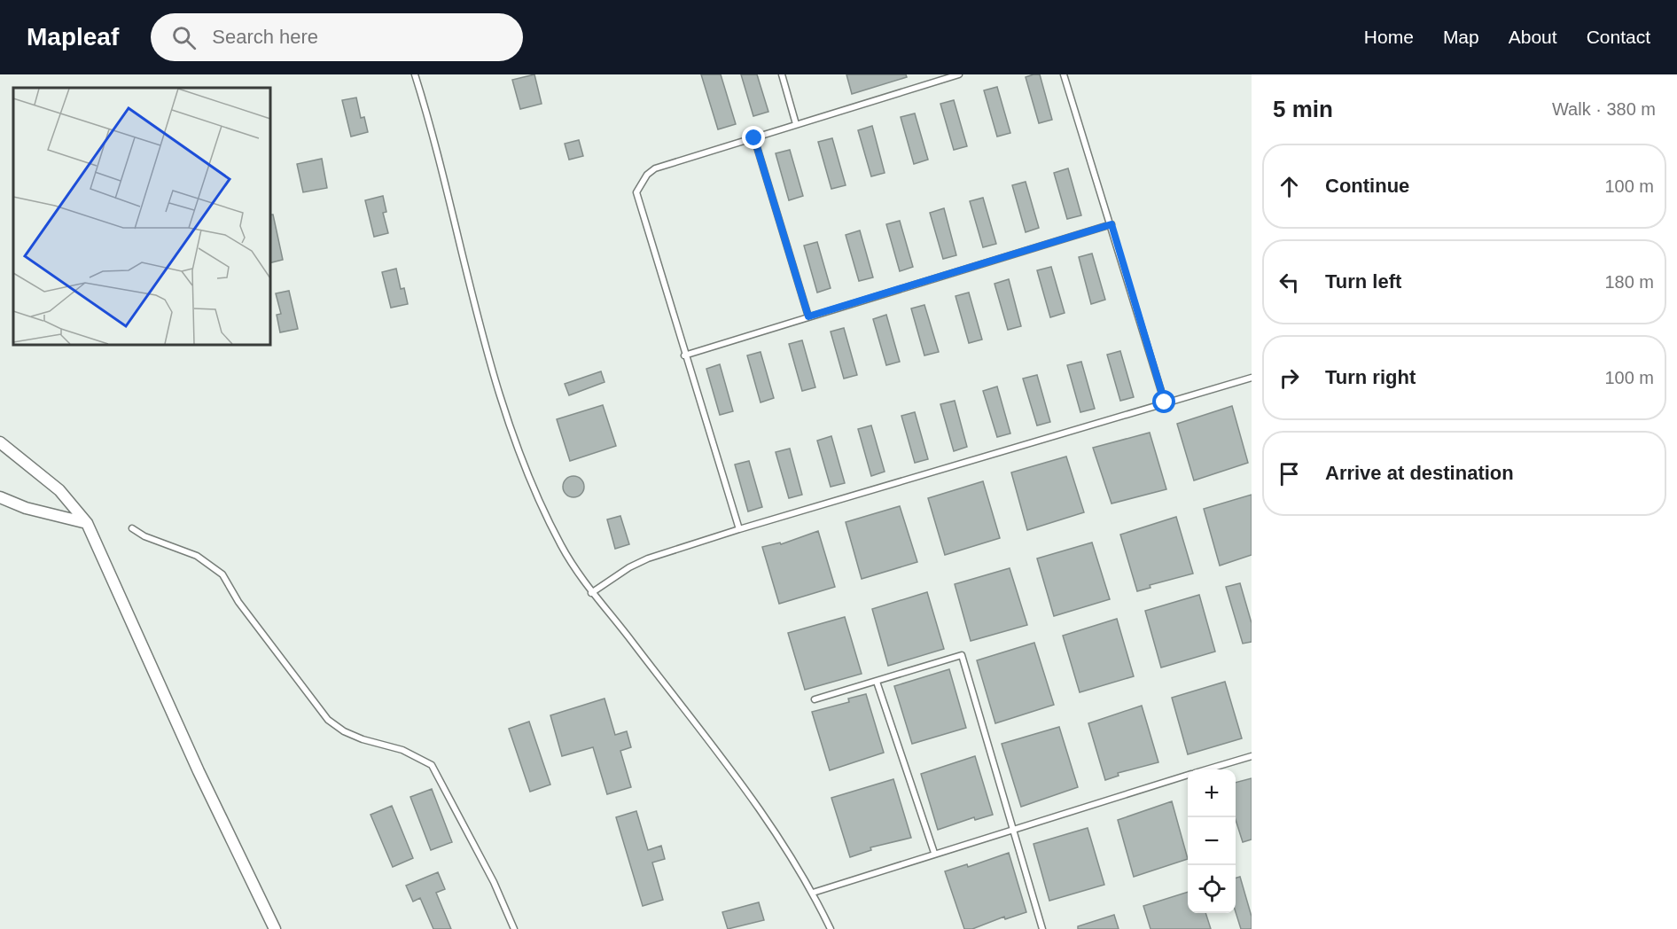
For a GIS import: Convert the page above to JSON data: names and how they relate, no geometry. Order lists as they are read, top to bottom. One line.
{"page":{"header":"Mapleaf","search":"Search here","nav":["Home","Map","About","Contact"],"heading":["5 min","Walk · 380 m"],"list":[["Continue","100 m"],["Turn left","180 m"],["Turn right","100 m"],"Arrive at destination"],"map_buttons":["+","−"]}}
